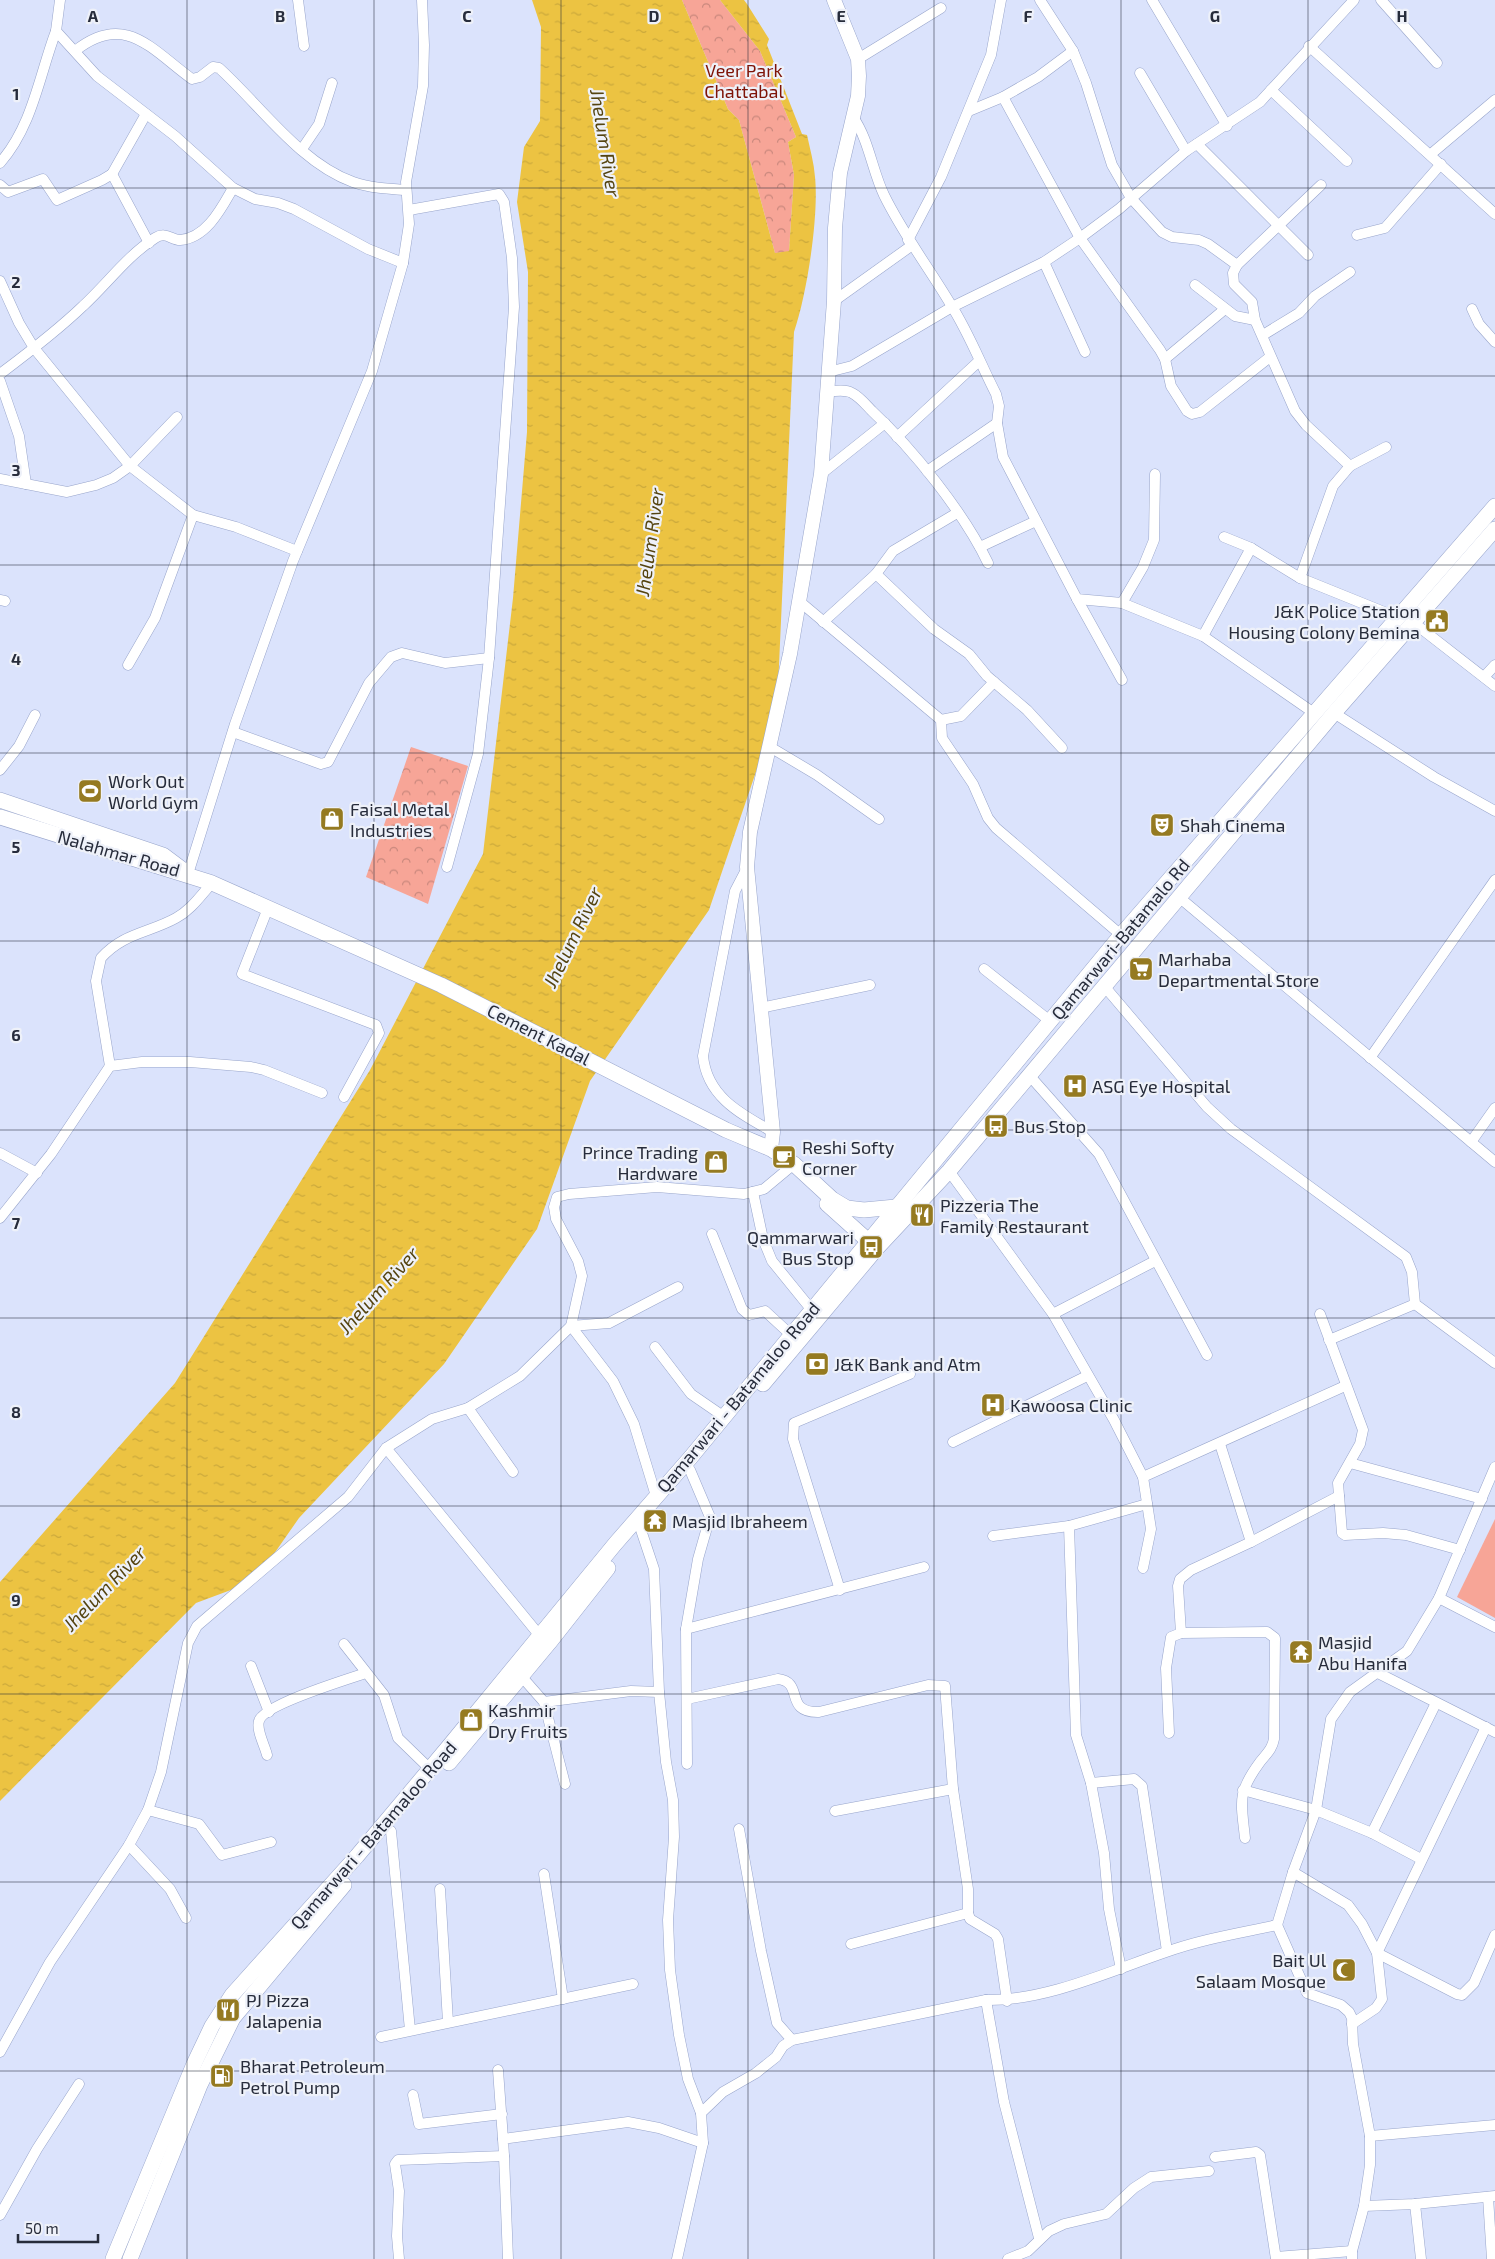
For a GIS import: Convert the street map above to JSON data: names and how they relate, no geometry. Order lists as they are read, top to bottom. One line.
{"streets":{"main road":["Nalahmar Road","Qamarwari-Batamalo Rd","Cement Kadal","Qamarwari - Batamaloo Road"]},"crossings":[["Nalahmar Road","Cement Kadal"],["Qamarwari-Batamalo Rd","Qamarwari - Batamaloo Road"]],"water":["Jhelum River"],"parks":["Veer Park Chattabal"],"places":{"public building":["J&K Police Station Housing Colony Bemina"],"sports":["Work Out World Gym"],"shop":["Faisal Metal Industries","Prince Trading Hardware","Kashmir Dry Fruits"],"theatre":["Shah Cinema"],"supermarket":["Marhaba Departmental Store"],"hospital":["ASG Eye Hospital","Kawoosa Clinic"],"bus stop":["Bus Stop","Qammarwari Bus Stop"],"cafe":["Reshi Softy Corner"],"restaurant":["Pizzeria The Family Restaurant","PJ Pizza Jalapenia"],"bank":["J&K Bank and Atm"],"temple":["Masjid Ibraheem","Masjid Abu Hanifa"],"mosque":["Bait Ul Salaam Mosque"],"fuel station":["Bharat Petroleum Petrol Pump"]},"scale_bar":"50 m","grid":{"columns":["A","B","C","D","E","F","G","H"],"rows":["1","2","3","4","5","6","7","8","9"]}}
